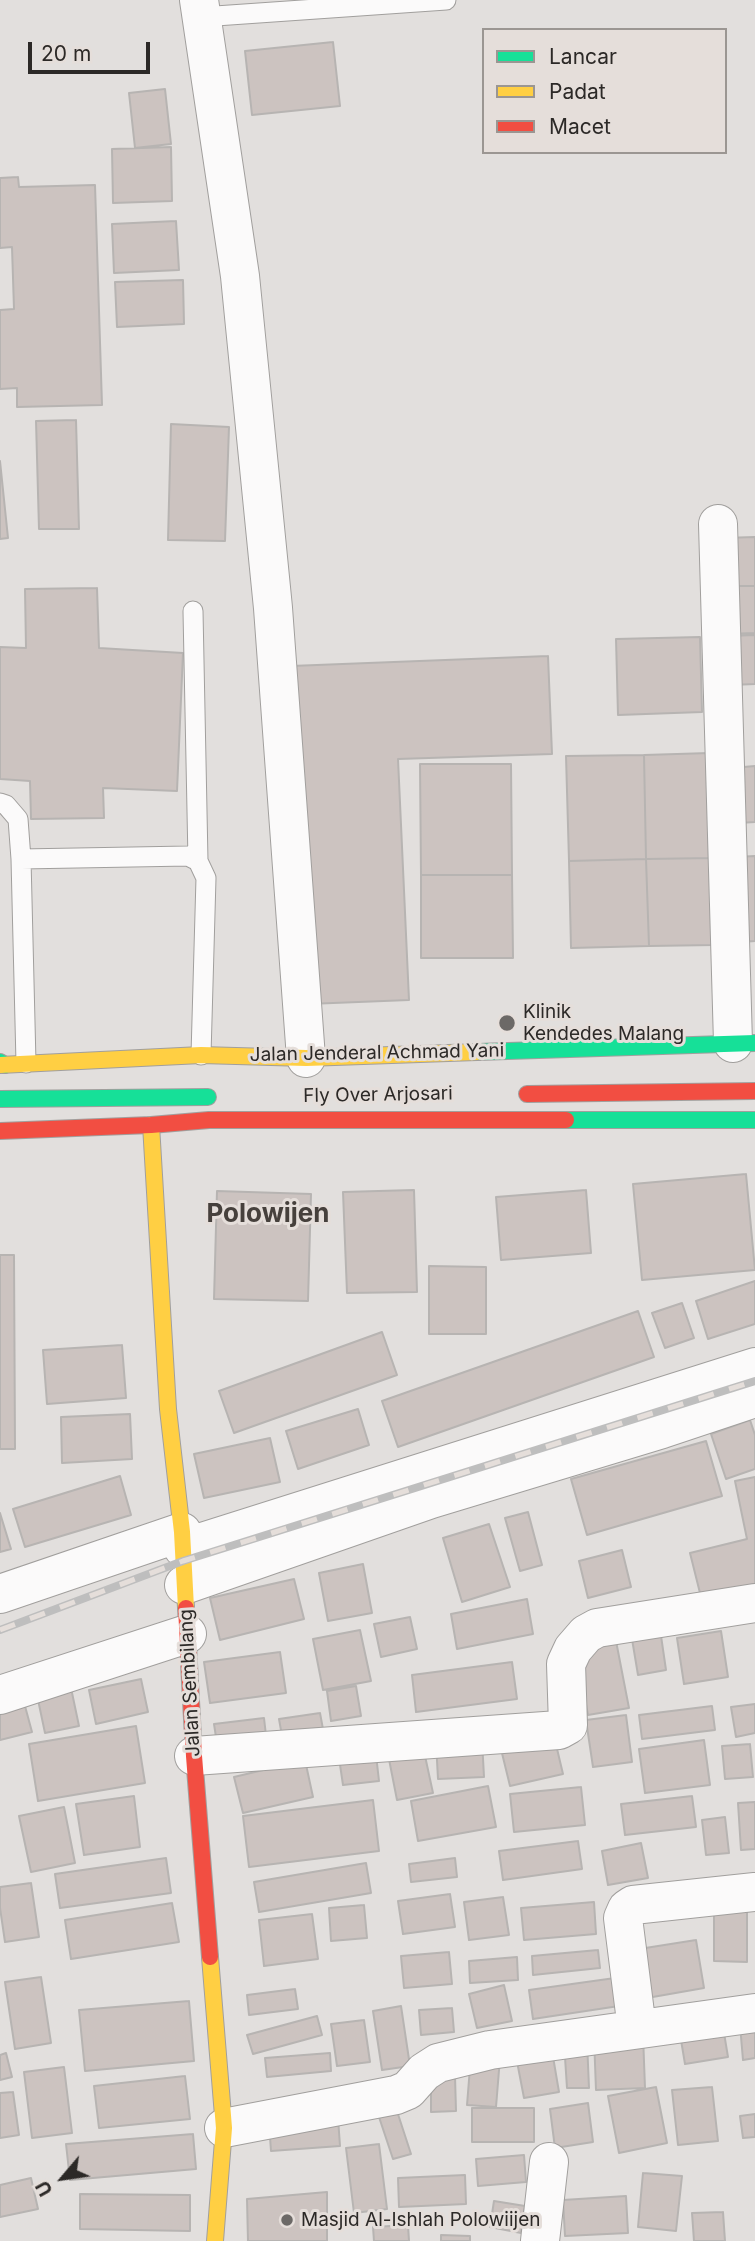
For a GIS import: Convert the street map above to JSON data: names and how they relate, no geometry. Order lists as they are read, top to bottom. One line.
{"streets":{"main road":["Jalan Jenderal Achmad Yani","Jalan Sembilang"]},"districts":["Polowijen"],"places":["Klinik Kendedes Malang","Masjid Al-Ishlah Polowiijen"],"legend":["Lancar","Padat","Macet"],"scale_bar":"20 m","north":"bottom left"}
